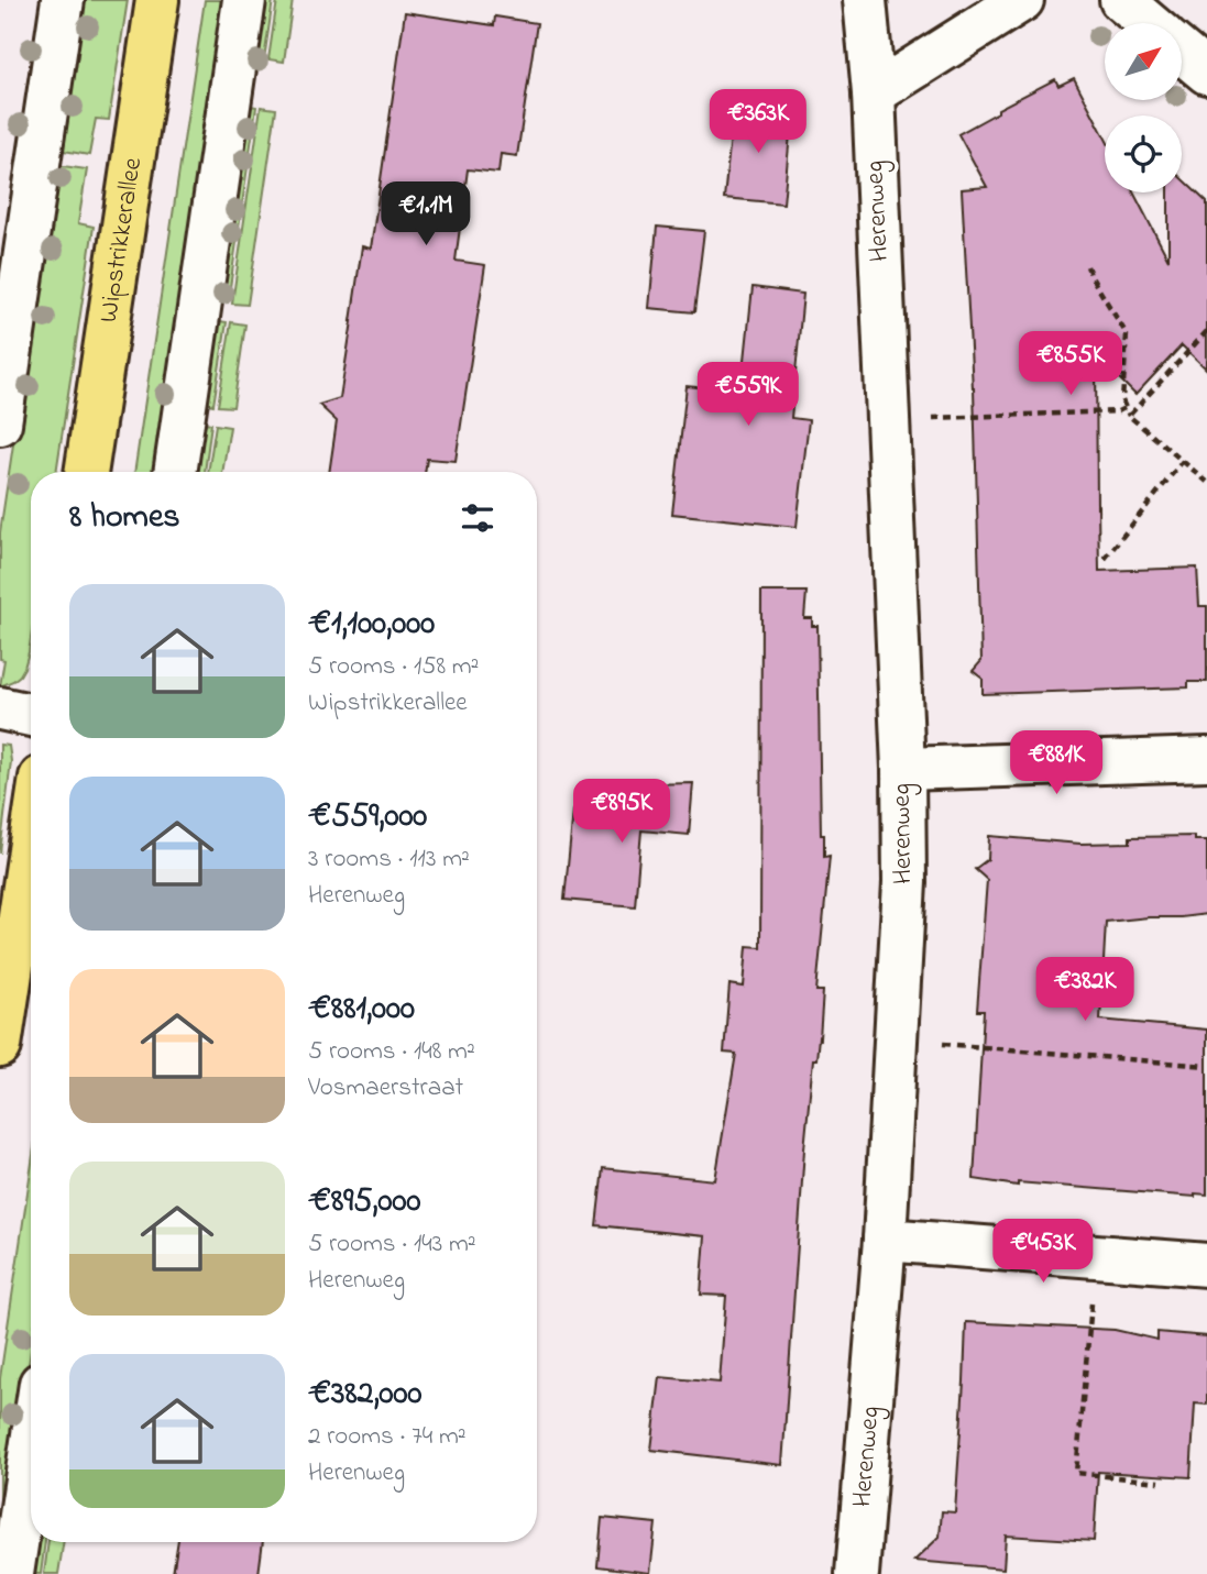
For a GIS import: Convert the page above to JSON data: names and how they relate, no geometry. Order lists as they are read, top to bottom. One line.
{"streets":{"main road":["Wipstrikkerallee"],"street":["Herenweg"]},"north":"top right","page":{"price":["€363K","€1.1M","€855K","€559K","€881K","€895K","€382K","€453K"],"heading":"8 homes","list":[{"name":"€1,100,000","note":"5 rooms · 158 m² · Wipstrikkerallee"},{"name":"€559,000","note":"3 rooms · 113 m² · Herenweg"},{"name":"€881,000","note":"5 rooms · 148 m² · Vosmaerstraat"},{"name":"€895,000","note":"5 rooms · 143 m² · Herenweg"},{"name":"€382,000","note":"2 rooms · 74 m² · Herenweg"}]}}
